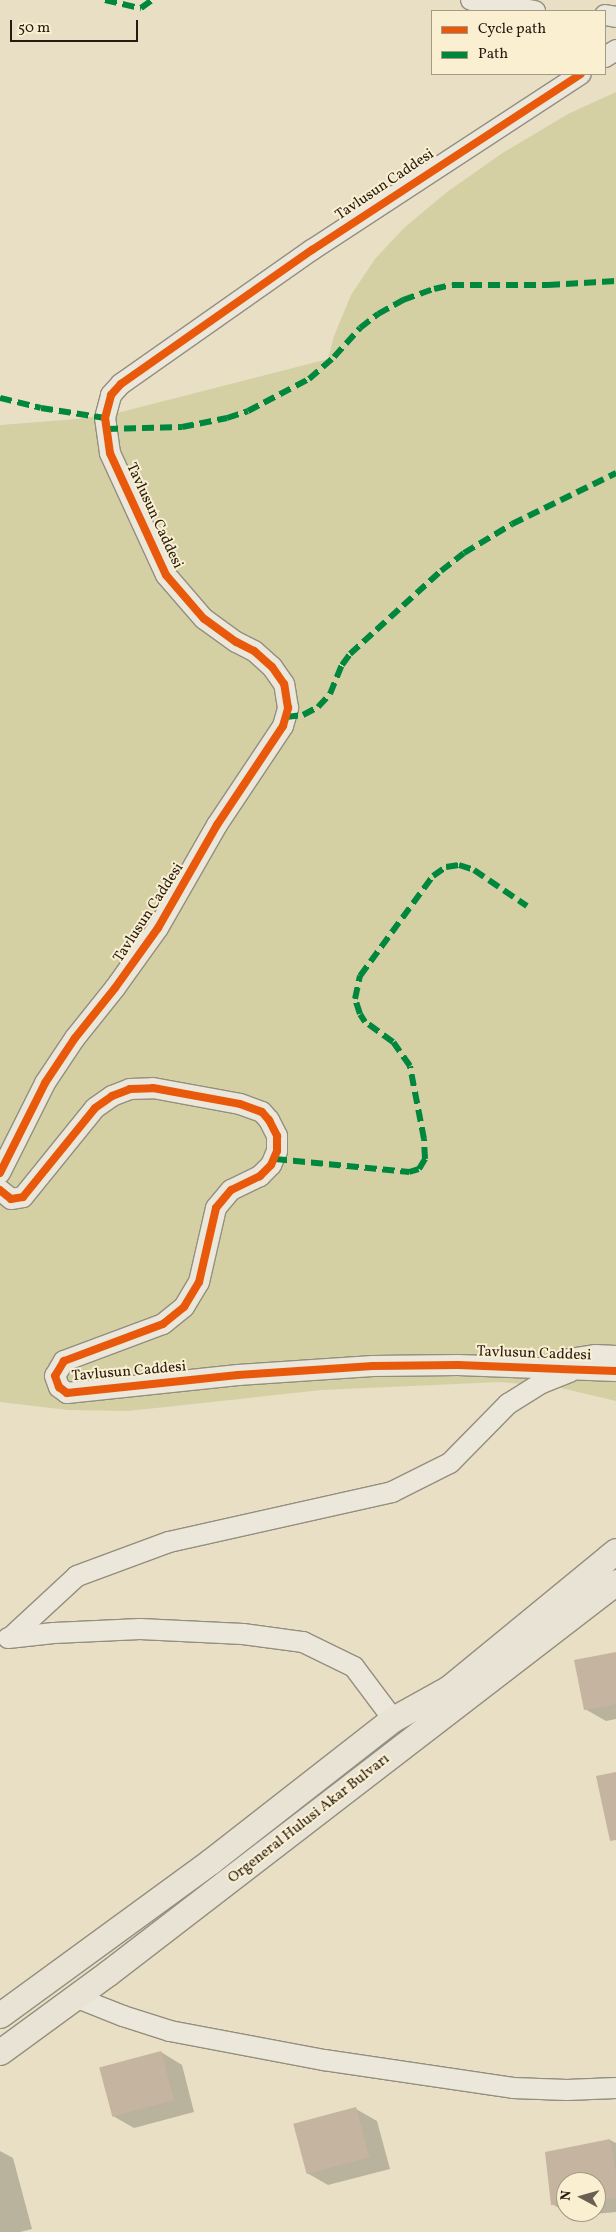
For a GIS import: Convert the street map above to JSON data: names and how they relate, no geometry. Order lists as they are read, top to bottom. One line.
{"streets":{"main road":["Orgeneral Hulusi Akar Bulvarı"],"street":["Tavlusun Caddesi"]},"legend":["Cycle path","Path"],"scale_bar":"50 m","north":"left"}
